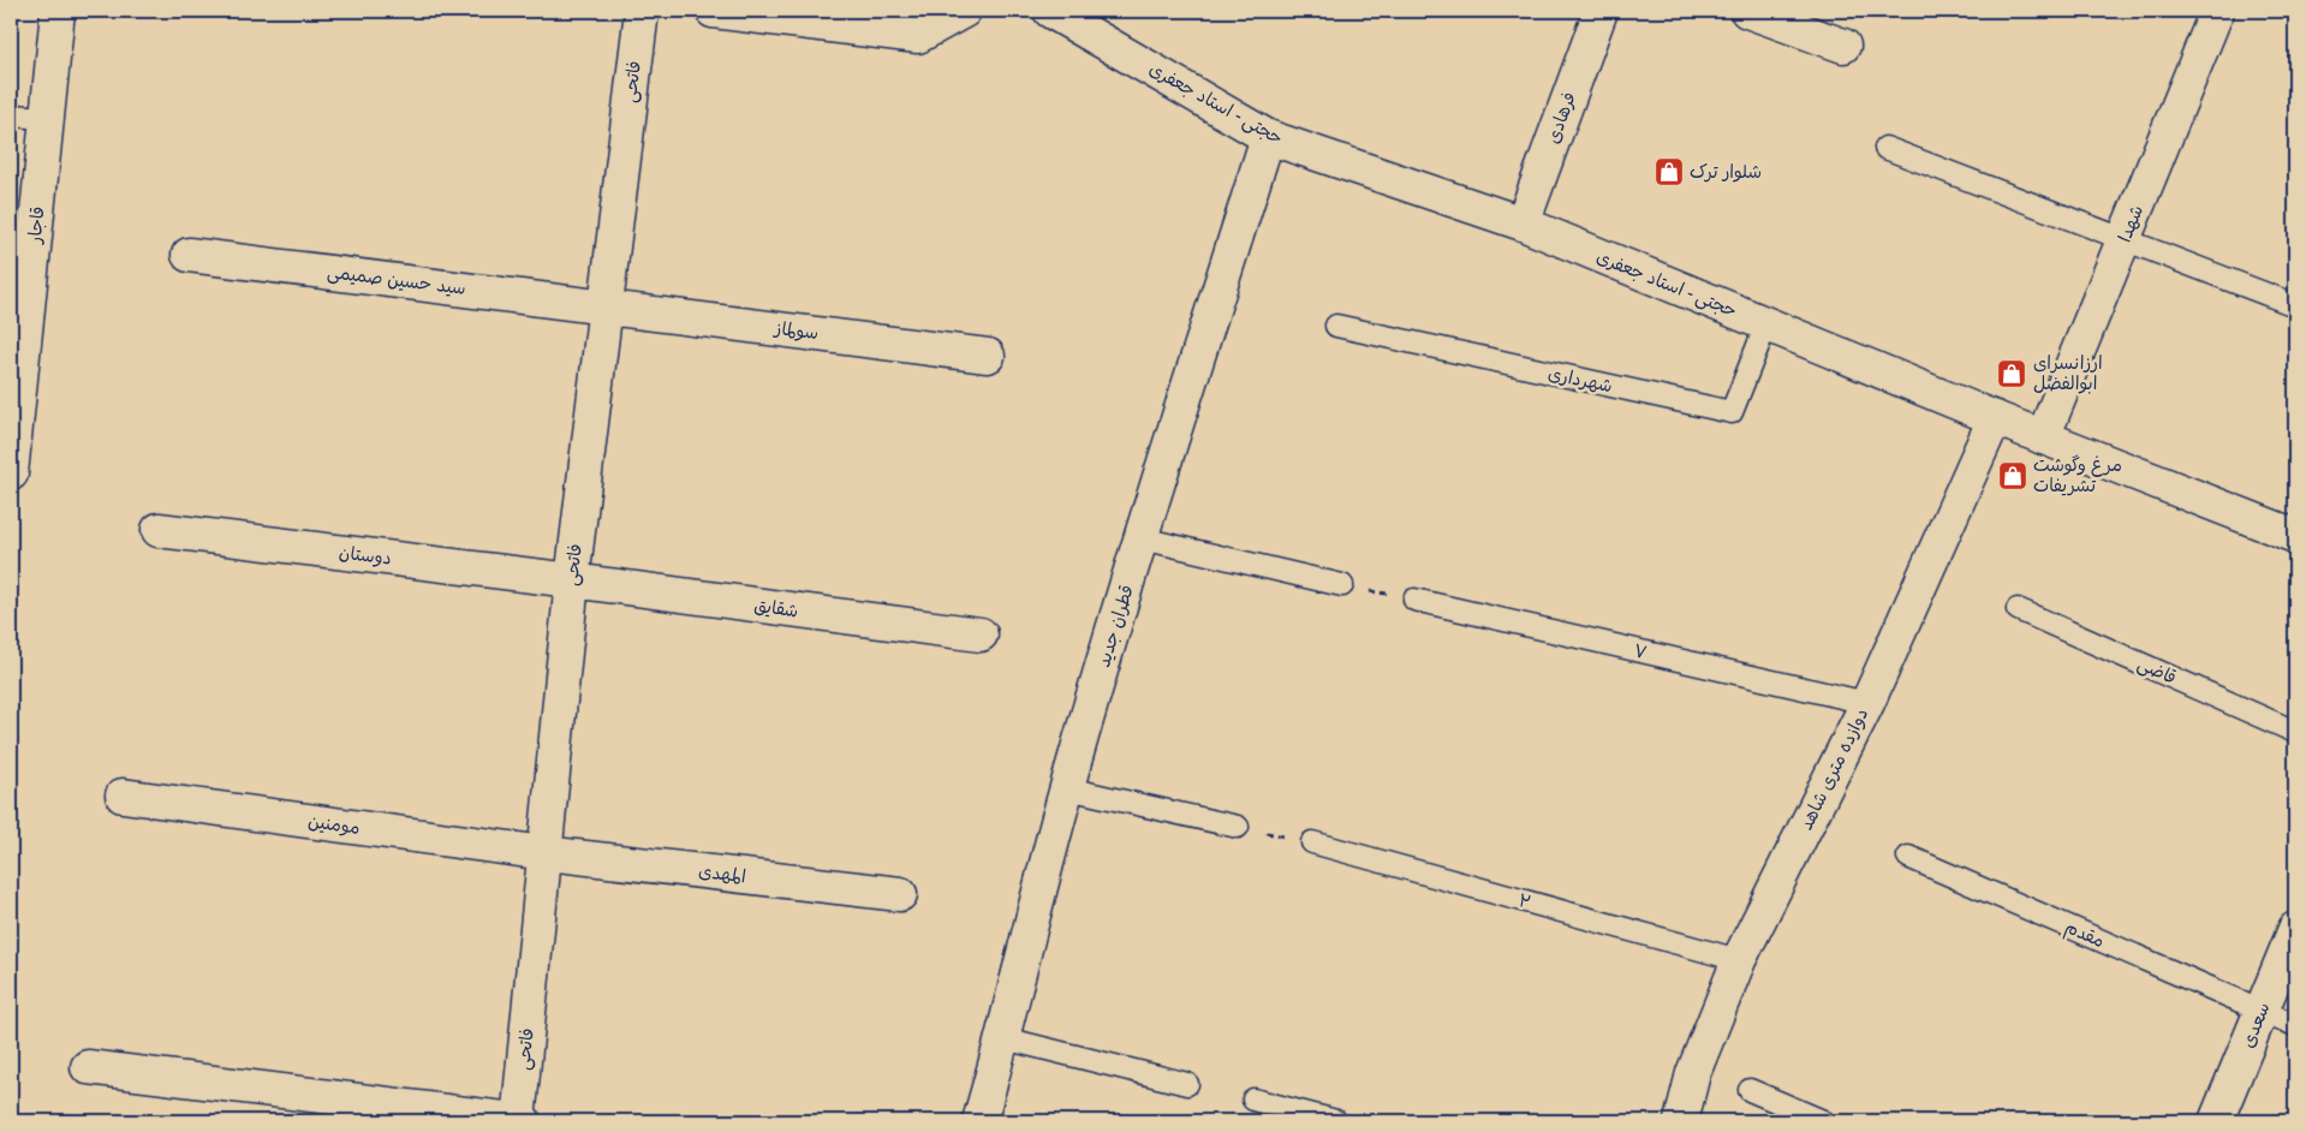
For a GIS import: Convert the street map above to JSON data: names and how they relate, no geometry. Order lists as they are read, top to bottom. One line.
{"streets":{"street":["فاتحی","حجتی - استاد جعفری","فرهادی","شهدا","قاجار","سید حسین صمیمی","سولماز","دوستان","شقایق","قطران جدید","دوازده متری شاهد","مومنین","المهدی","سعدی"],"lane":["شهرداری","۷","قاضی","۲","مقدم"]},"crossings":[["فاتحی","سید حسین صمیمی"],["فاتحی","سولماز"],["فاتحی","دوستان"],["فاتحی","شقایق"],["فاتحی","مومنین"],["فاتحی","المهدی"],["حجتی - استاد جعفری","فرهادی"],["حجتی - استاد جعفری","شهدا"],["حجتی - استاد جعفری","شهرداری"],["حجتی - استاد جعفری","قطران جدید"],["حجتی - استاد جعفری","دوازده متری شاهد"],["سید حسین صمیمی","سولماز"],["دوستان","شقایق"],["۷","دوازده متری شاهد"],["دوازده متری شاهد","۲"],["مومنین","المهدی"],["مقدم","سعدی"]],"places":{"shop":["شلوار ترک","ارزانسرای ابوالفضل","مرغ وگوشت تشریفات"]}}
